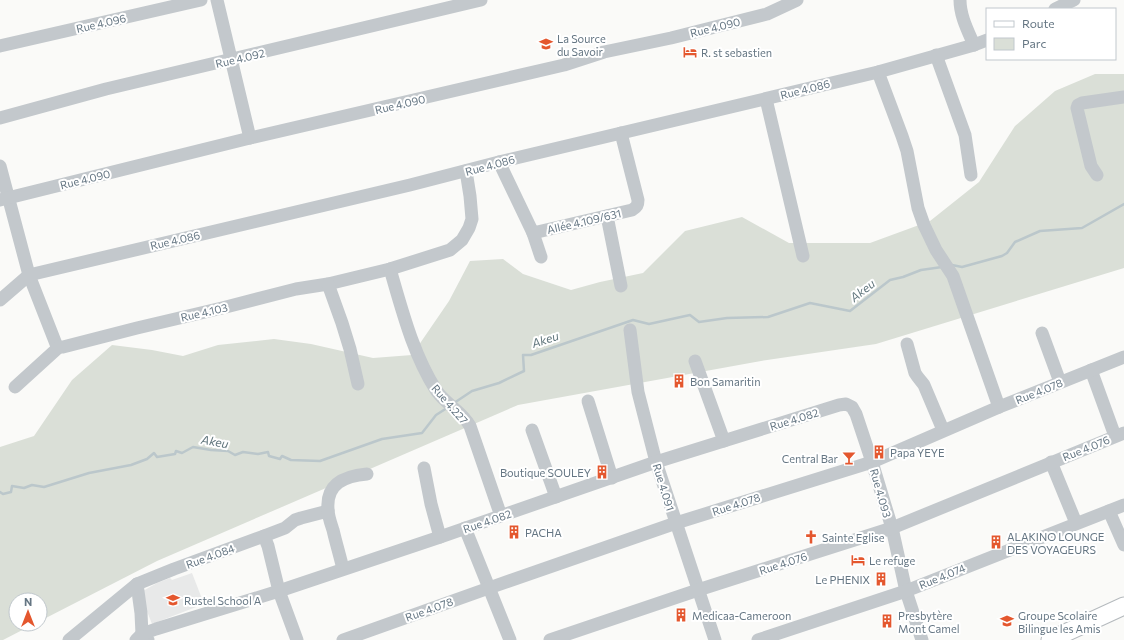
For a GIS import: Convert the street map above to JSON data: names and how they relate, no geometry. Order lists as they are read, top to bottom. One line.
{"streets":{"street":["Rue 4.096","Rue 4.090","Rue 4.092","Rue 4.086","Allée 4.109/631","Rue 4.103","Rue 4.078","Rue 4.227","Rue 4.082","Rue 4.076","Rue 4.091","Rue 4.093","Rue 4.084","Rue 4.074"]},"crossings":[["Rue 4.086","Allée 4.109/631"],["Rue 4.086","Rue 4.103"],["Rue 4.103","Rue 4.227"],["Rue 4.078","Rue 4.091"],["Rue 4.078","Rue 4.093"],["Rue 4.227","Rue 4.082"],["Rue 4.082","Rue 4.091"],["Rue 4.082","Rue 4.093"],["Rue 4.076","Rue 4.091"],["Rue 4.076","Rue 4.093"],["Rue 4.093","Rue 4.074"]],"water":["Akeu"],"places":{"school or university":["La Source du Savoir","Rustel School A","Groupe Scolaire Bilingue les Amis"],"hotel":["R. st sebastien","Le refuge"],"building":["Bon Samaritin","Papa YEYE","Boutique SOULEY","PACHA","ALAKINO LOUNGE DES VOYAGEURS","Le PHENIX","Medicaa-Cameroon","Presbytère Mont Camel"],"bar":["Central Bar"],"church":["Sainte Eglise"]},"legend":["Route","Parc"],"north":"top"}
